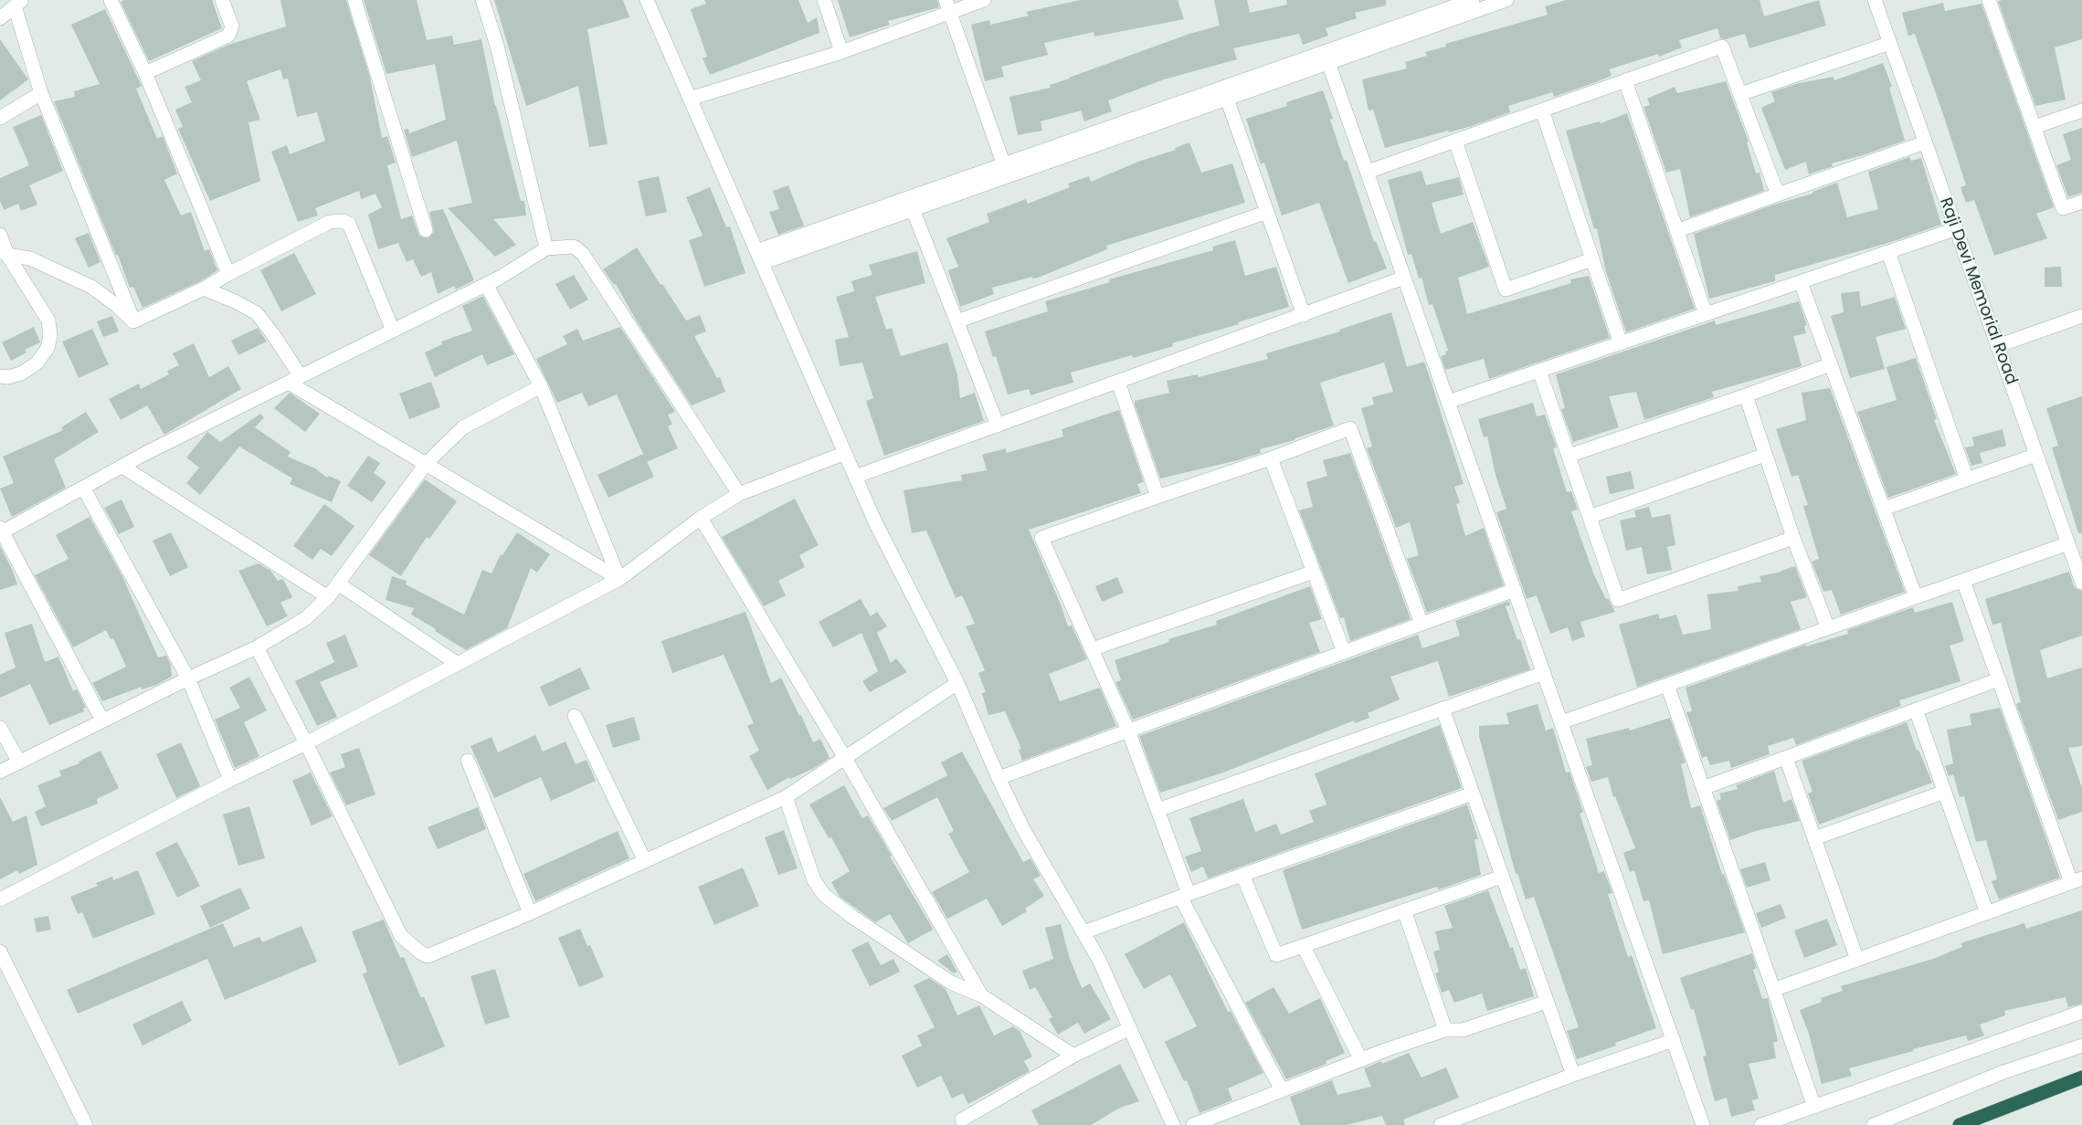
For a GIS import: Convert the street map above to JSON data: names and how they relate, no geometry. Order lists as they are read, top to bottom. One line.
{"streets":{"street":["Raji Devi Memorial Road"]}}
